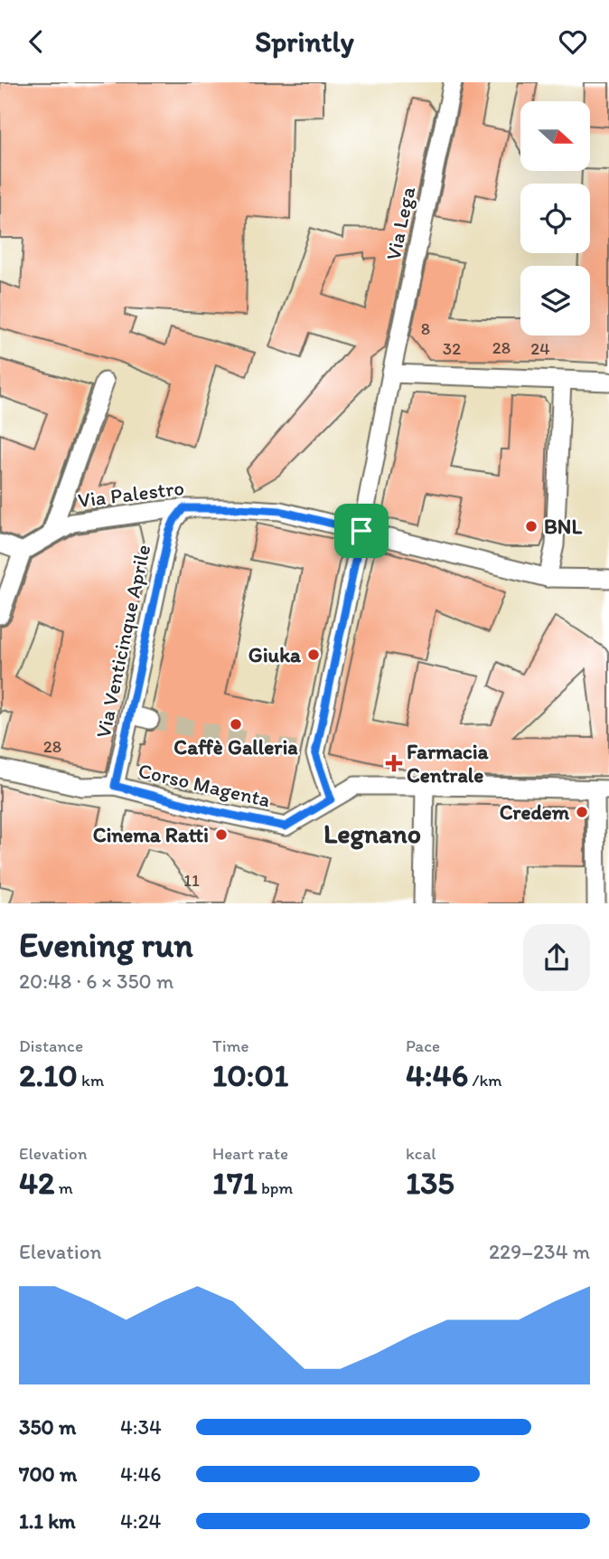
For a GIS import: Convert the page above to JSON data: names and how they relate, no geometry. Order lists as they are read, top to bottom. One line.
{"streets":{"street":["Via Lega","Via Palestro","Via Venticinque Aprile","Corso Magenta"]},"crossings":[["Via Lega","Via Palestro"],["Via Lega","Corso Magenta"],["Via Palestro","Via Venticinque Aprile"],["Via Venticinque Aprile","Corso Magenta"]],"districts":["Legnano"],"places":{"other":["BNL","Giuka","Caffè Galleria","Credem","Cinema Ratti"],"health":["Farmacia Centrale"]},"house_numbers":["8","28","32","24","28","11"],"north":"right","page":{"header":"Sprintly","heading":["Evening run","20:48 · 6 × 350 m"],"stats":[["Distance","2.10 km"],["Time","10:01"],["Pace","4:46 /km"],["Elevation","42 m"],["Heart rate","171 bpm"],["kcal","135"]],"chart":["Elevation","229–234 m"],"list":[{"name":"350 m","note":"4:34"},{"name":"700 m","note":"4:46"},{"name":"1.1 km","note":"4:24"}]}}
